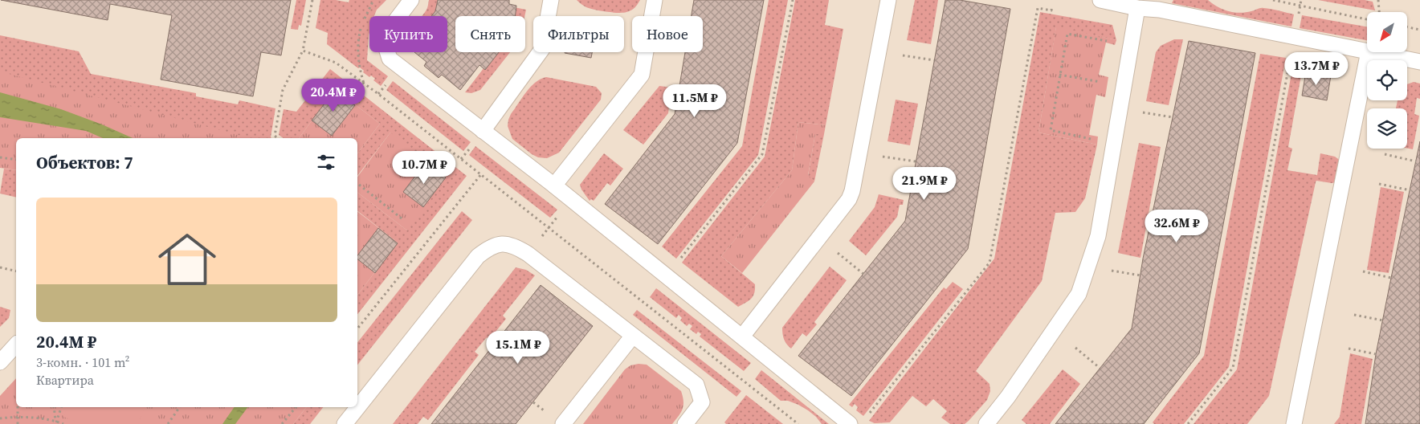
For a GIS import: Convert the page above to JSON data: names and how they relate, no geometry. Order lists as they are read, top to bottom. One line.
{"north":"bottom left","page":{"chip":["Купить","Снять","Фильтры","Новое"],"price":["13.7M ₽","20.4M ₽","11.5M ₽","10.7M ₽","21.9M ₽","32.6M ₽","15.1M ₽"],"heading":"Объектов: 7","list":[{"name":"20.4M ₽","note":"3-комн. · 101 m² · Квартира"}]}}
